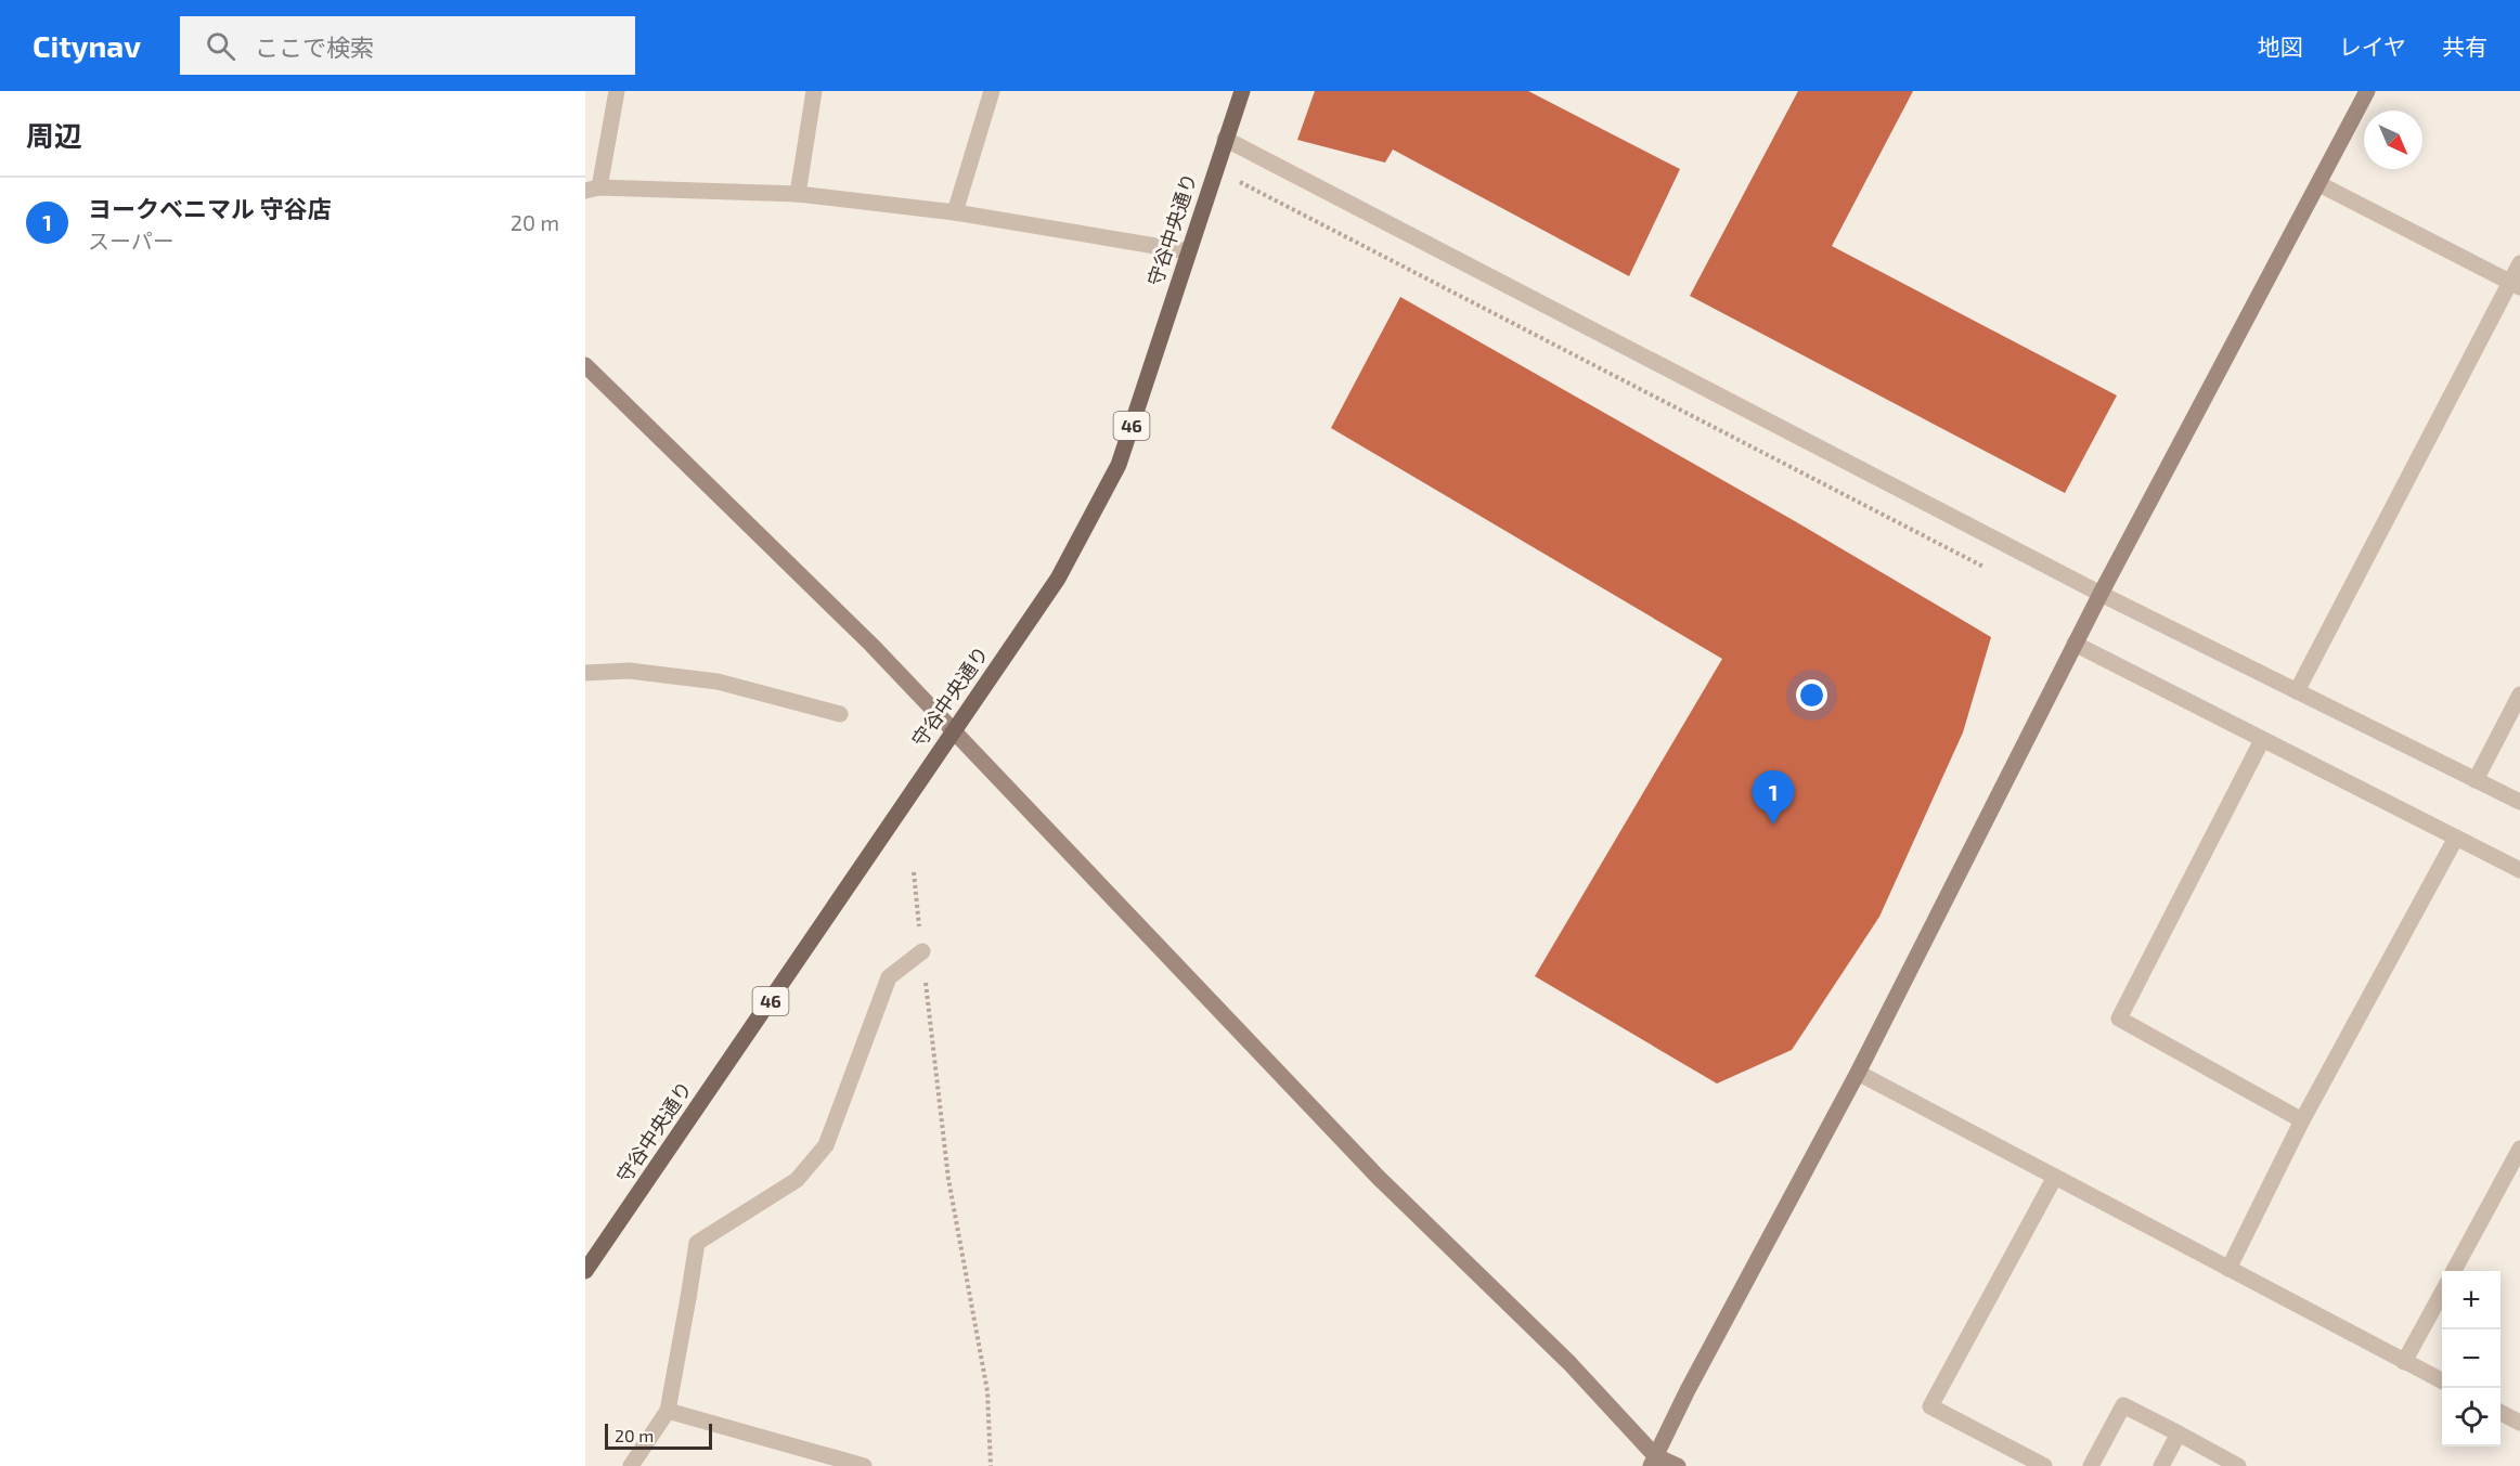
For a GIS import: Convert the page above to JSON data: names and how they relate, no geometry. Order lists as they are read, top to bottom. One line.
{"streets":{"main road":["守谷中央通り","46"]},"scale_bar":"20 m","north":"bottom right","page":{"header":"Citynav","search":"ここで検索","nav":["地図","レイヤ","共有"],"heading":"周辺","list":[{"mark":"1","name":"ヨークベニマル 守谷店","note":"スーパー","value":"20 m"}],"pins":"1","map_buttons":["+","−"],"scale":"20 m"}}
